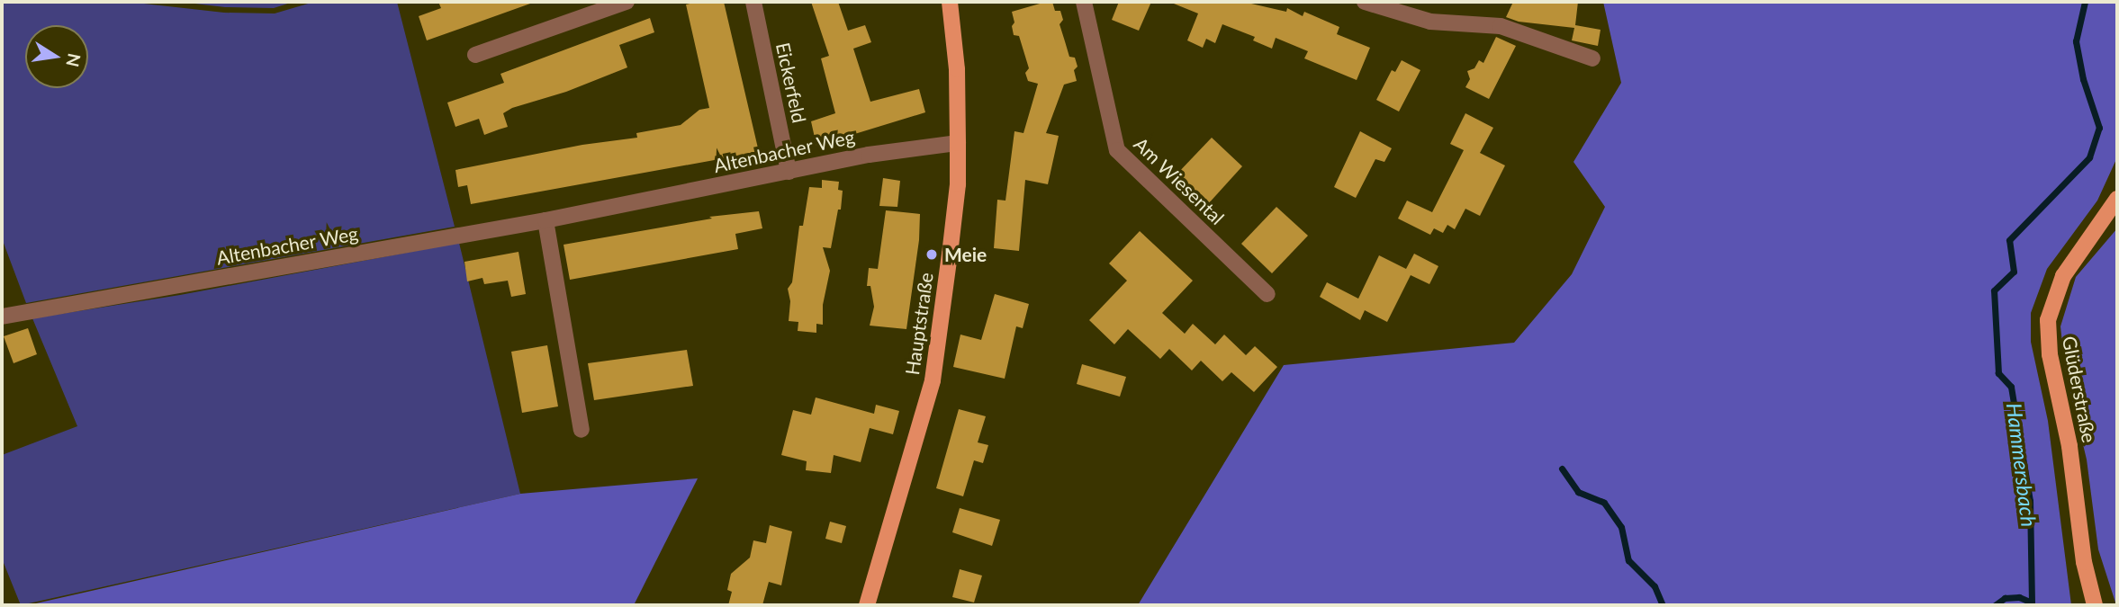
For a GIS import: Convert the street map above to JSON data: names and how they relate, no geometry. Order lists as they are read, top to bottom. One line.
{"streets":{"main road":["Hauptstraße","Glüderstraße"],"street":["Eickerfeld","Altenbacher Weg","Am Wiesental"]},"crossings":[["Eickerfeld","Altenbacher Weg"],["Altenbacher Weg","Hauptstraße"]],"water":["Hammersbach"],"places":["Meie"],"north":"right"}
